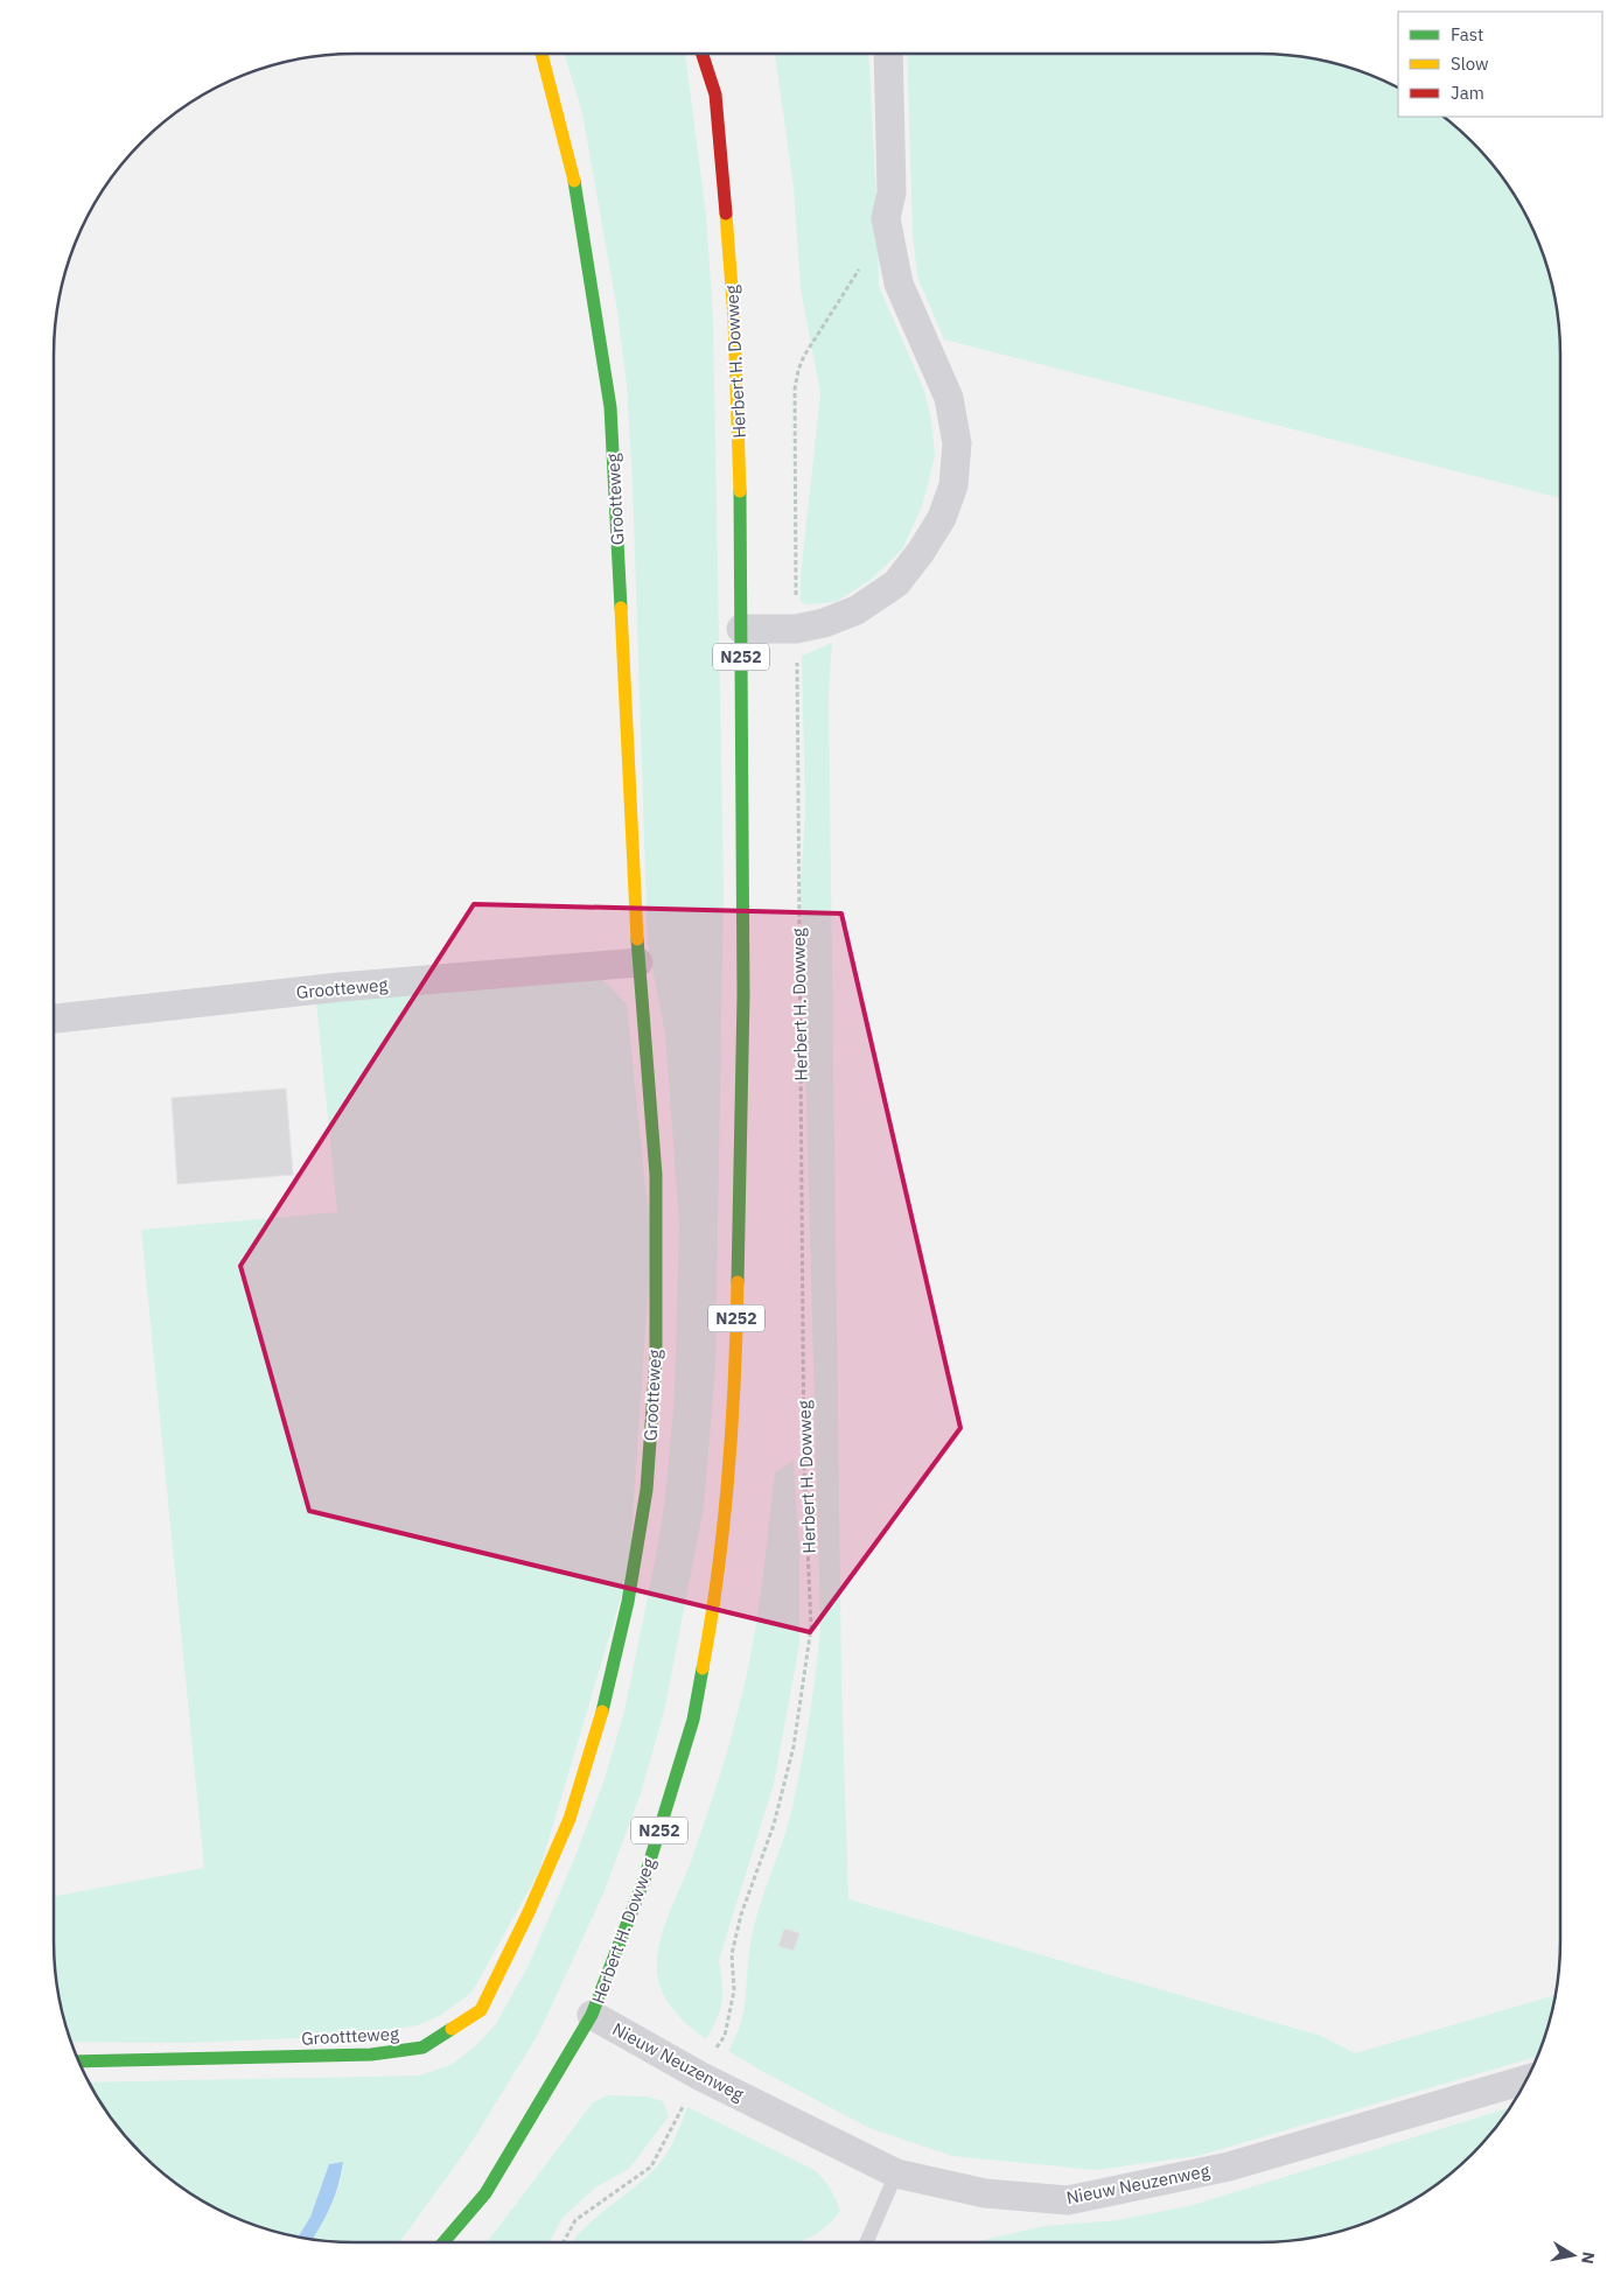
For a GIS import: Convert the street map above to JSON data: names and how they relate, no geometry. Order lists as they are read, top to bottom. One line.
{"streets":{"street":["Herbert H. Dowweg","Grootteweg","N252","Groottteweg","Nieuw Neuzenweg"]},"crossings":[["Herbert H. Dowweg","Nieuw Neuzenweg"],["Grootteweg","Groottteweg"]],"legend":["Fast","Slow","Jam"],"north":"right"}
